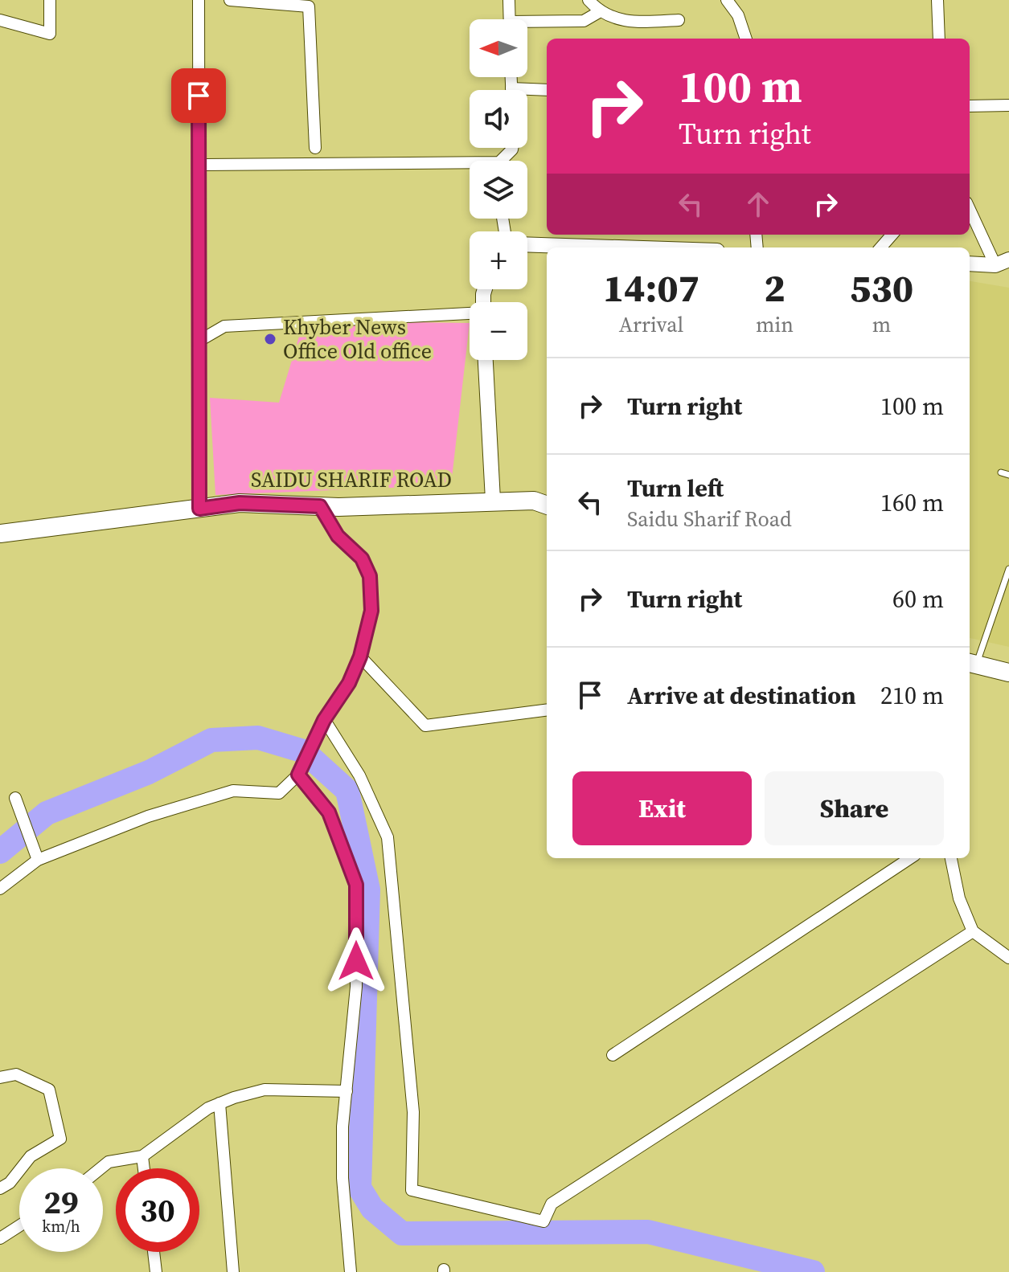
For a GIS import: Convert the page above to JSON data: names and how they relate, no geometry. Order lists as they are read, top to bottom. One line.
{"streets":{"main road":["SAIDU SHARIF ROAD"]},"places":["Khyber News Office Old office"],"north":"left","page":{"map_buttons":["+","−"],"turn":["100 m","Turn right"],"eta":["14:07","Arrival","2","min","530","m"],"list":[{"name":"Turn right","value":"100 m"},{"name":"Turn left","note":"Saidu Sharif Road","value":"160 m"},{"name":"Turn right","value":"60 m"},{"name":"Arrive at destination","value":"210 m"}],"buttons":["Exit","Share"],"speed":"29 km/h","limit":"30"}}
